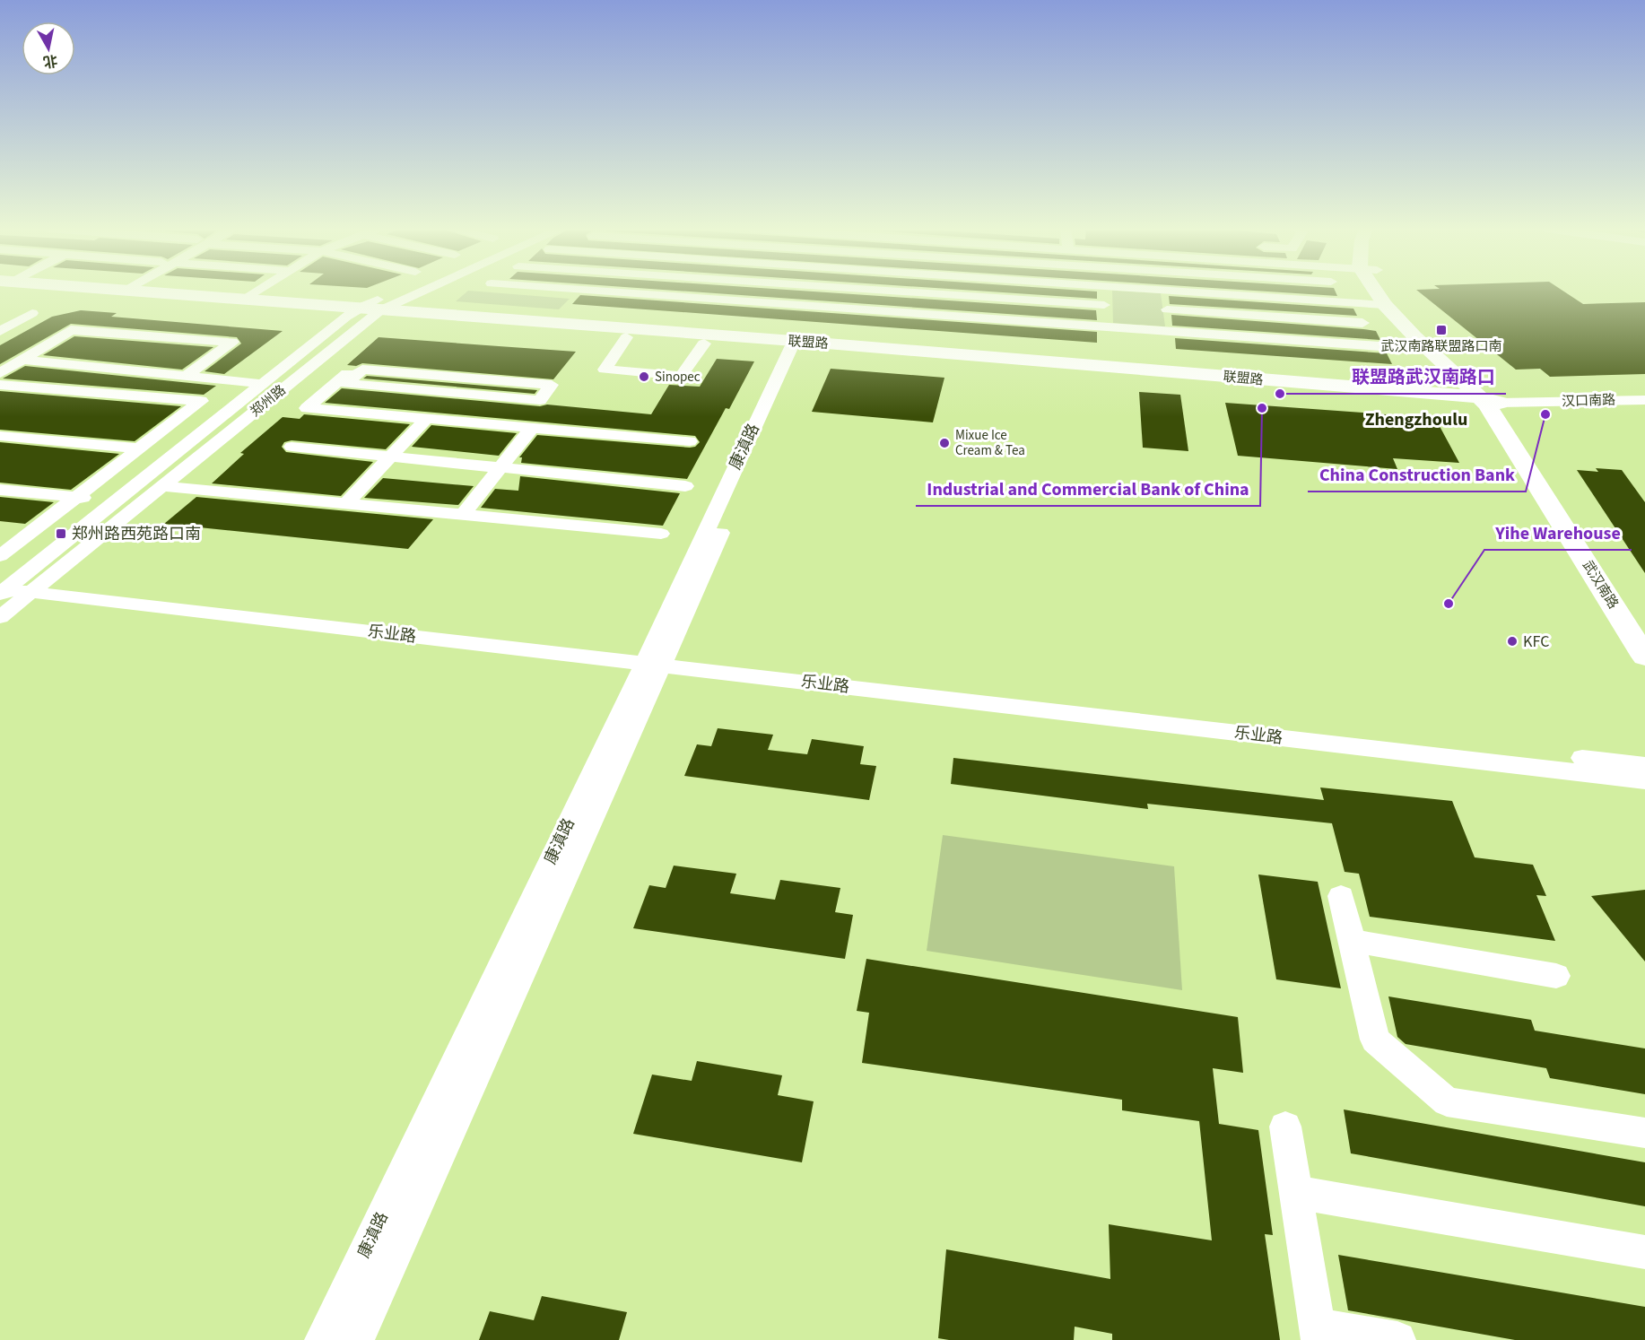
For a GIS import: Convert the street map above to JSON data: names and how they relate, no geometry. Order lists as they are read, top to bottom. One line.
{"streets":{"main road":["联盟路","武汉南路"],"street":["郑州路","汉口南路","康滇路","乐业路"]},"crossings":[["联盟路","郑州路"],["联盟路","汉口南路"],["联盟路","康滇路"],["联盟路","武汉南路"],["郑州路","乐业路"],["汉口南路","武汉南路"],["康滇路","乐业路"]],"districts":["Zhengzhoulu"],"places":{"transit":["武汉南路联盟路口南","郑州路西苑路口南"],"other":["Sinopec","联盟路武汉南路口","Industrial and Commercial Bank of China","China Construction Bank","Mixue Ice Cream & Tea","Yihe Warehouse","KFC"]},"north":"bottom"}
